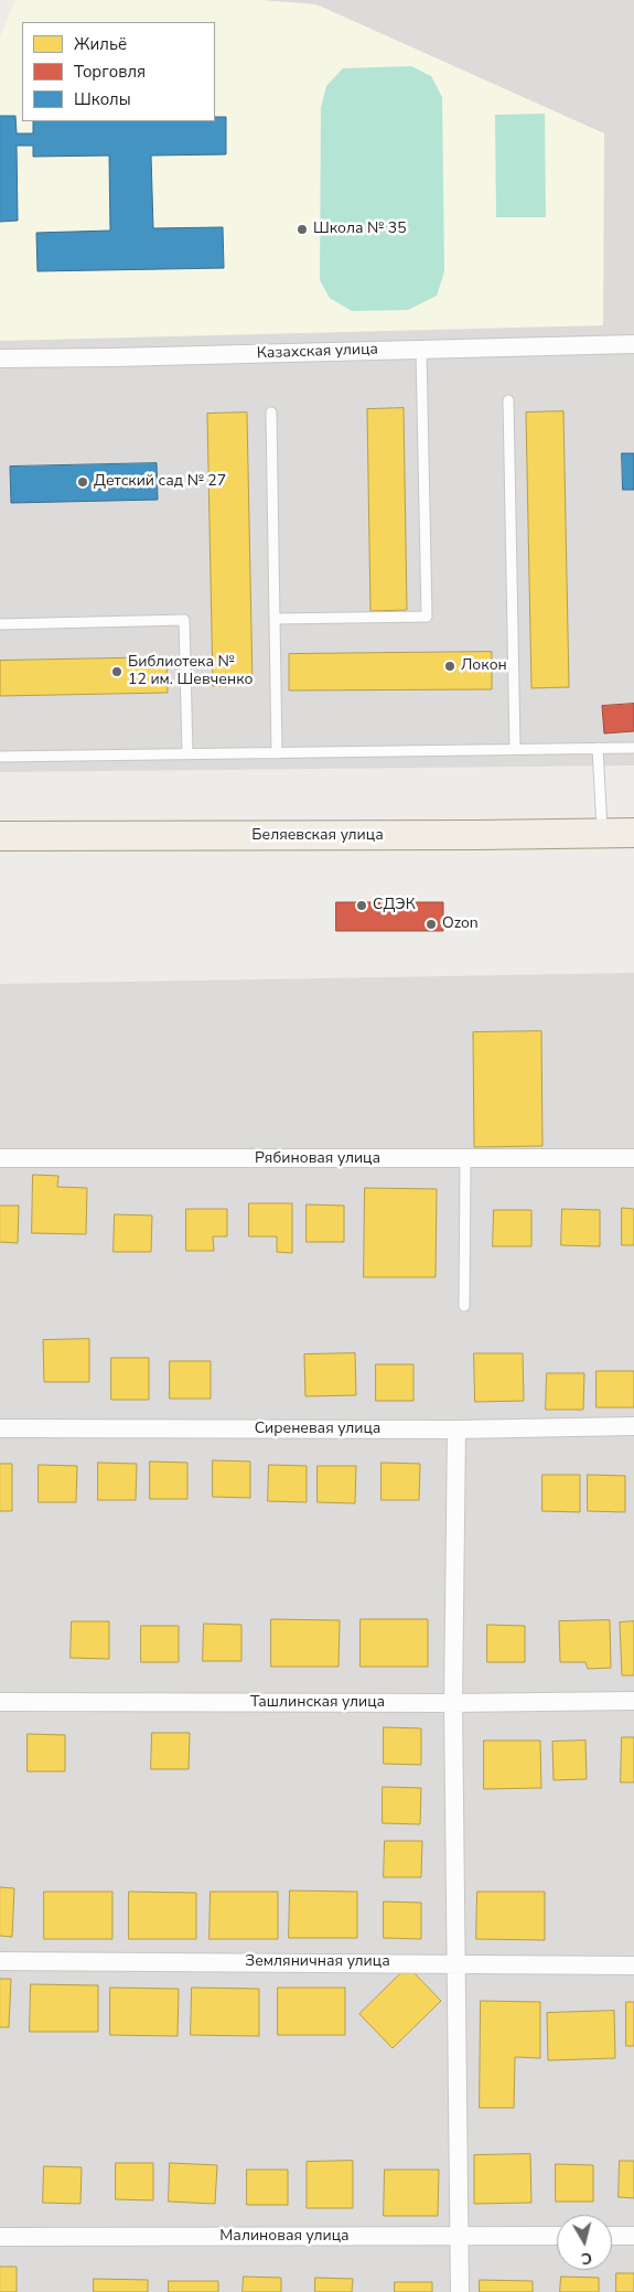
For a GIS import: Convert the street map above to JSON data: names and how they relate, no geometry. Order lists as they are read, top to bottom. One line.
{"streets":{"main road":["Беляевская улица"],"street":["Казахская улица","Рябиновая улица","Сиреневая улица","Ташлинская улица","Земляничная улица","Малиновая улица"]},"places":["Школа № 35","Детский сад № 27","Локон","Библиотека № 12 им. Шевченко","СДЭК","Ozon"],"legend":["Жильё","Торговля","Школы"],"north":"bottom"}
